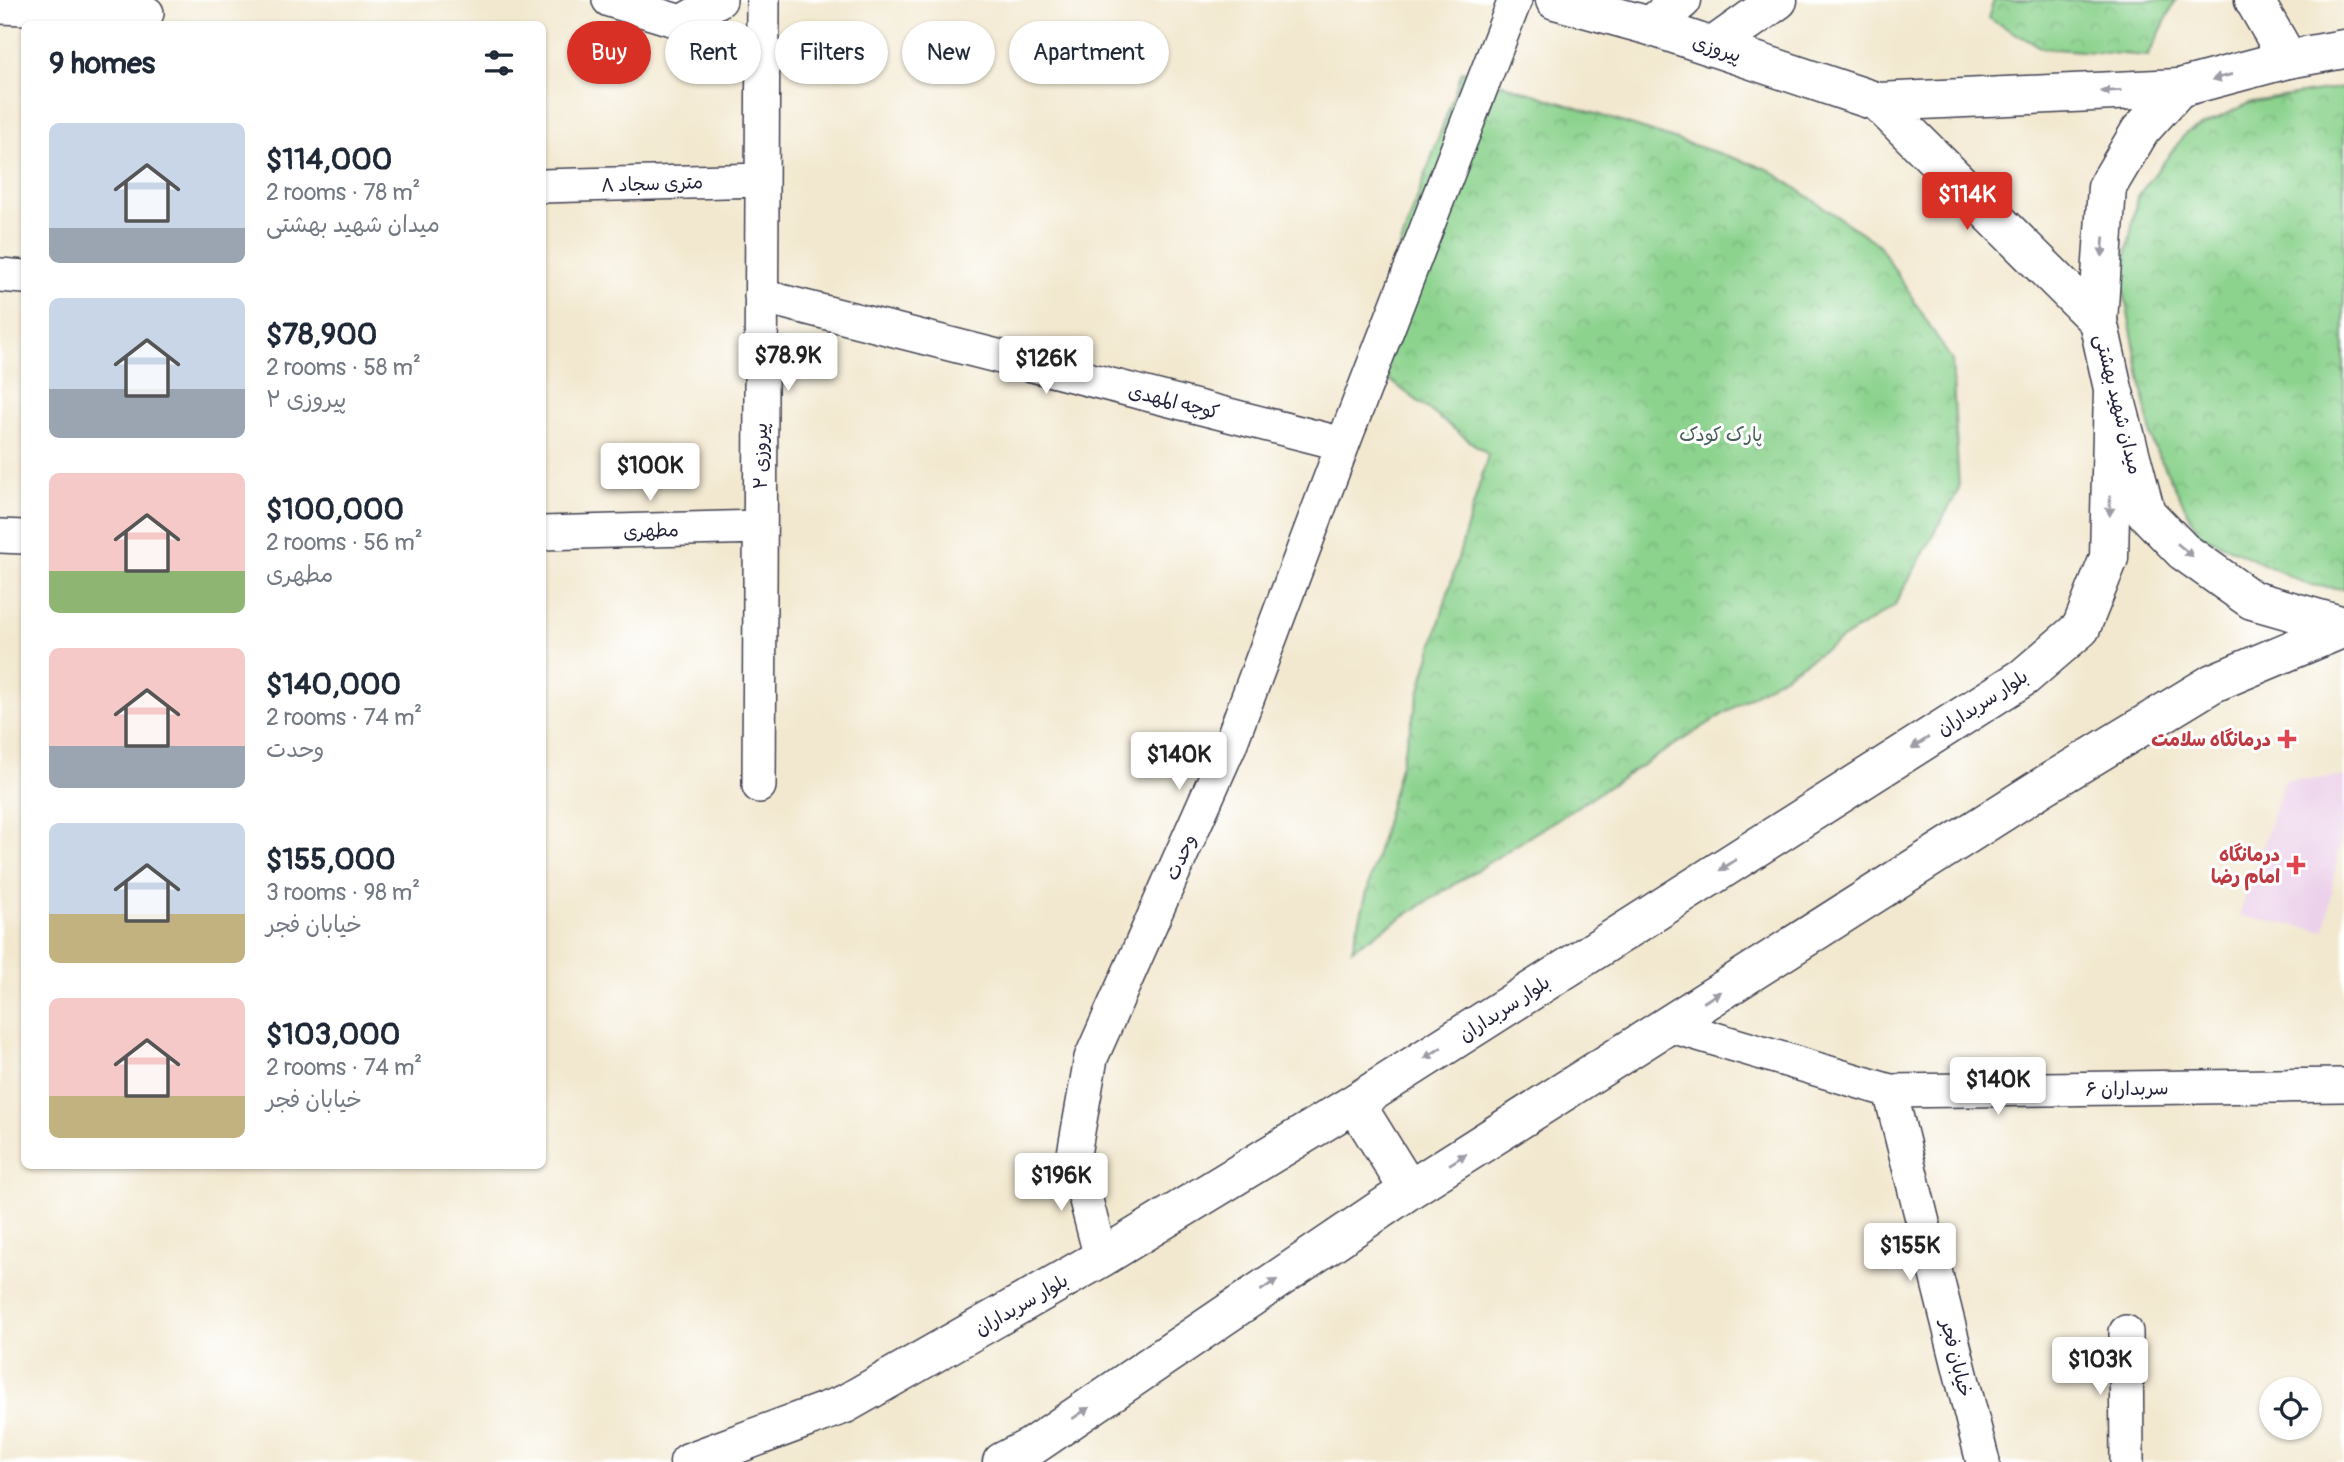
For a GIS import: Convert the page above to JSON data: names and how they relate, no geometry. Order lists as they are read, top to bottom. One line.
{"streets":{"main road":["پیروزی","میدان شهید بهشتی","بلوار سربداران"],"street":["متری سجاد ۸","کوچه المهدی","پیروزی ۲","مطهری","وحدت","سربداران ۶","خیابان فجر"]},"crossings":[["متری سجاد ۸","پیروزی ۲"],["کوچه المهدی","پیروزی ۲"],["کوچه المهدی","وحدت"],["میدان شهید بهشتی","بلوار سربداران"],["پیروزی ۲","مطهری"],["بلوار سربداران","وحدت"],["سربداران ۶","خیابان فجر"]],"parks":["پارک کودک"],"places":{"health":["درمانگاه سلامت","درمانگاه امام رضا"]},"page":{"chip":["Buy","Rent","Filters","New","Apartment"],"heading":"9 homes","list":[{"name":"$114,000","note":"2 rooms · 78 m² · میدان شهید بهشتی"},{"name":"$78,900","note":"2 rooms · 58 m² · پیروزی ۲"},{"name":"$100,000","note":"2 rooms · 56 m² · مطهری"},{"name":"$140,000","note":"2 rooms · 74 m² · وحدت"},{"name":"$155,000","note":"3 rooms · 98 m² · خیابان فجر"},{"name":"$103,000","note":"2 rooms · 74 m² · خیابان فجر"}],"price":["$114K","$78.9K","$126K","$100K","$140K","$140K","$196K","$155K","$103K"]}}
